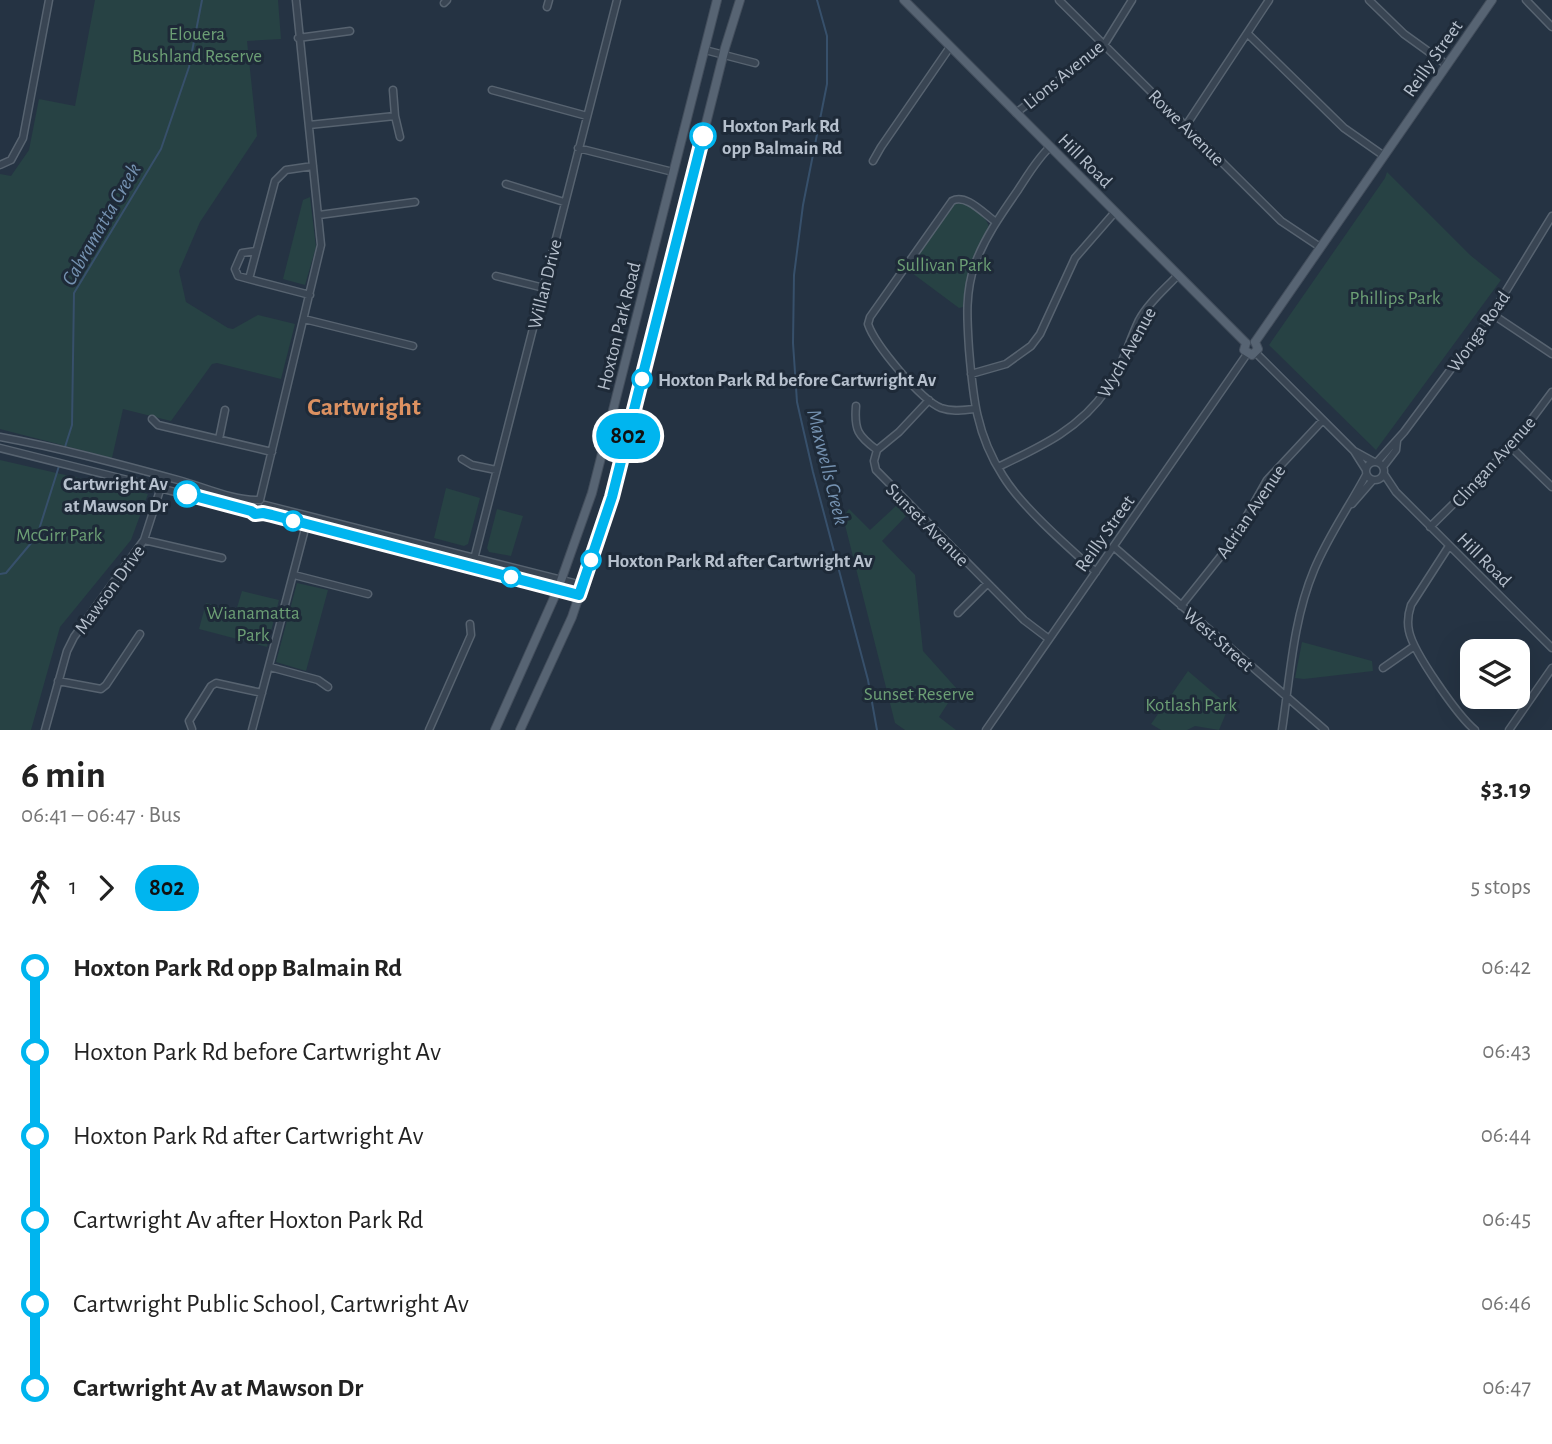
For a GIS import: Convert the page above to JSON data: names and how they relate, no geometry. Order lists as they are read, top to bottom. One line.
{"streets":{"main road":["Reilly Street","Hill Road","Hoxton Park Road"],"street":["Lions Avenue","Rowe Avenue","Willan Drive","Wonga Road","Wych Avenue","Clingan Avenue","Adrian Avenue","Sunset Avenue","Mawson Drive","West Street"]},"crossings":[["Reilly Street","Rowe Avenue"],["Reilly Street","Hill Road"],["Reilly Street","Sunset Avenue"],["Reilly Street","West Street"],["Lions Avenue","Rowe Avenue"],["Lions Avenue","Hill Road"],["Hill Road","Wonga Road"],["Hill Road","Wych Avenue"],["Hill Road","Clingan Avenue"],["Adrian Avenue","West Street"]],"districts":["Cartwright"],"water":["Cabramatta Creek","Maxwells Creek"],"parks":["Elouera Bushland Reserve","Sullivan Park","Phillips Park","McGirr Park","Wianamatta Park","Sunset Reserve","Kotlash Park"],"places":["Hoxton Park Rd opp Balmain Rd","Hoxton Park Rd before Cartwright Av","Cartwright Av at Mawson Dr","Hoxton Park Rd after Cartwright Av"],"lines":["bus line 802"],"page":{"on_map":"802","heading":["6 min","06:41 – 06:47 · Bus","$3.19"],"legs":["1","802","5 stops"],"list":[{"name":"Hoxton Park Rd opp Balmain Rd","value":"06:42"},{"name":"Hoxton Park Rd before Cartwright Av","value":"06:43"},{"name":"Hoxton Park Rd after Cartwright Av","value":"06:44"},{"name":"Cartwright Av after Hoxton Park Rd","value":"06:45"},{"name":"Cartwright Public School, Cartwright Av","value":"06:46"},{"name":"Cartwright Av at Mawson Dr","value":"06:47"}]}}
